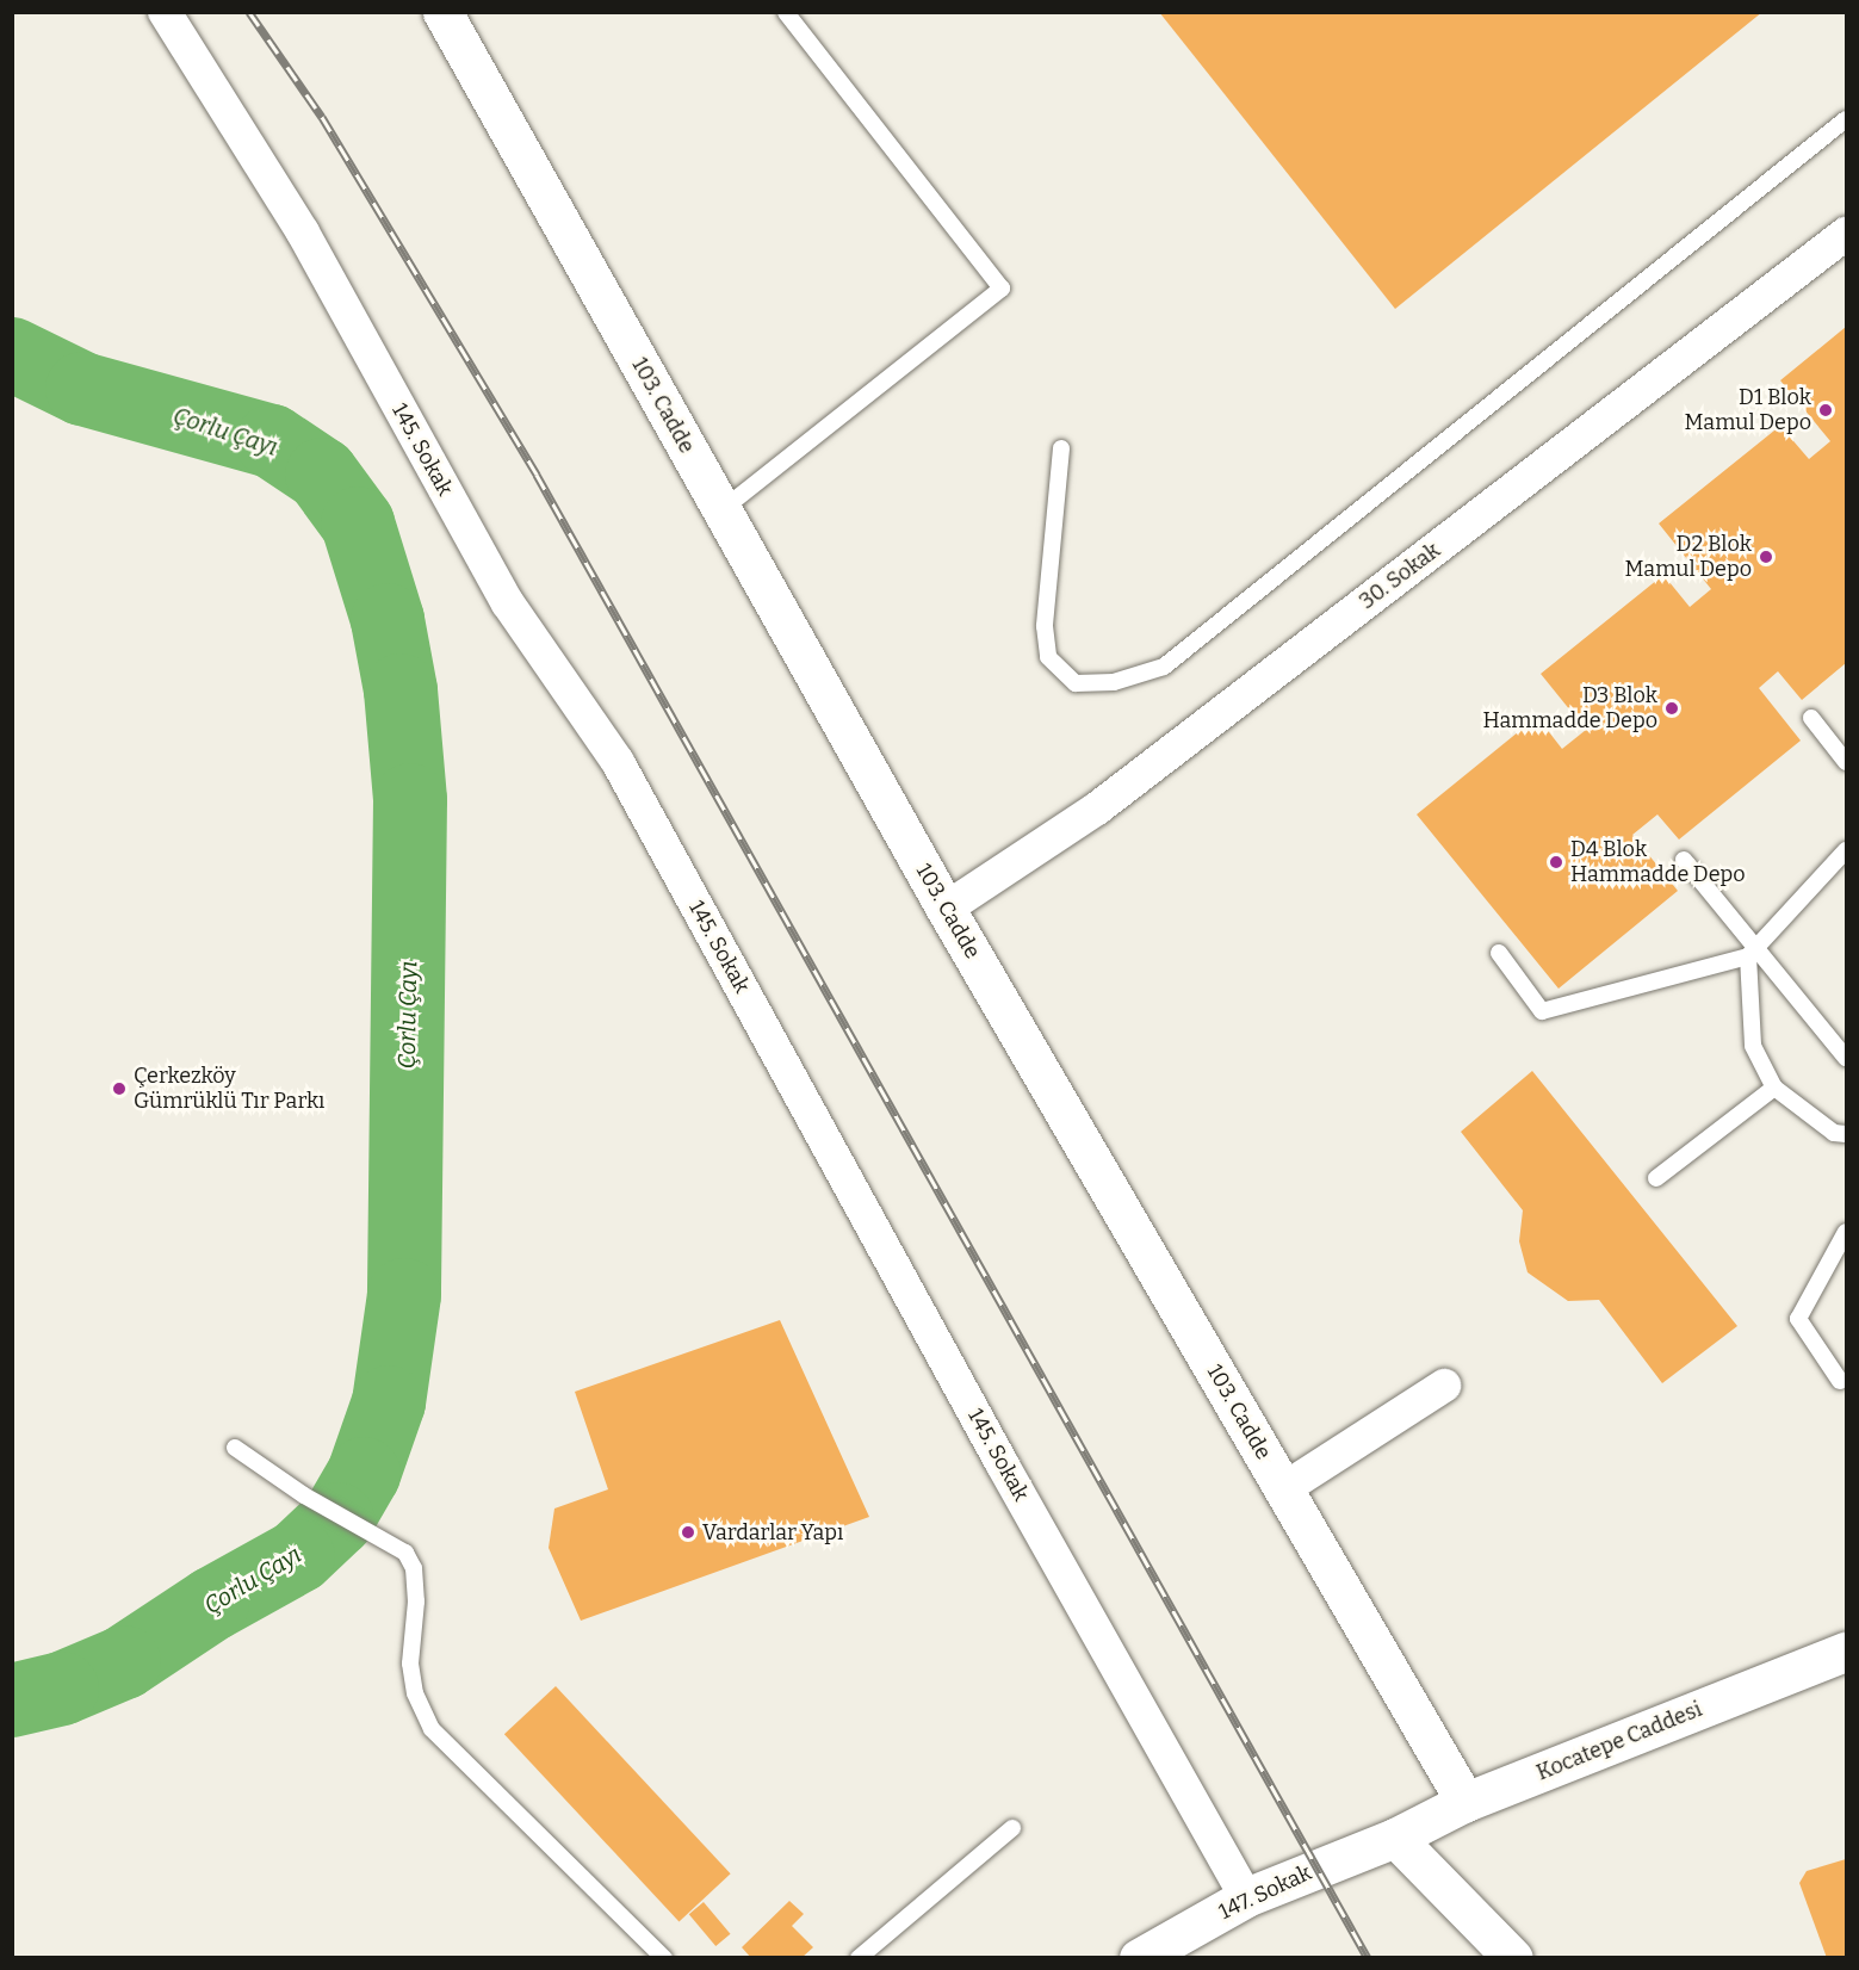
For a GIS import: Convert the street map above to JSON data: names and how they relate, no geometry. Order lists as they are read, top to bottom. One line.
{"streets":{"street":["103. Cadde","145. Sokak","30. Sokak","Kocatepe Caddesi","147. Sokak"]},"crossings":[["103. Cadde","30. Sokak"],["103. Cadde","Kocatepe Caddesi"],["145. Sokak","147. Sokak"],["Kocatepe Caddesi","147. Sokak"]],"water":["Çorlu Çayı"],"places":["D1 Blok Mamul Depo","D2 Blok Mamul Depo","D3 Blok Hammadde Depo","D4 Blok Hammadde Depo","Çerkezköy Gümrüklü Tır Parkı","Vardarlar Yapı"]}
